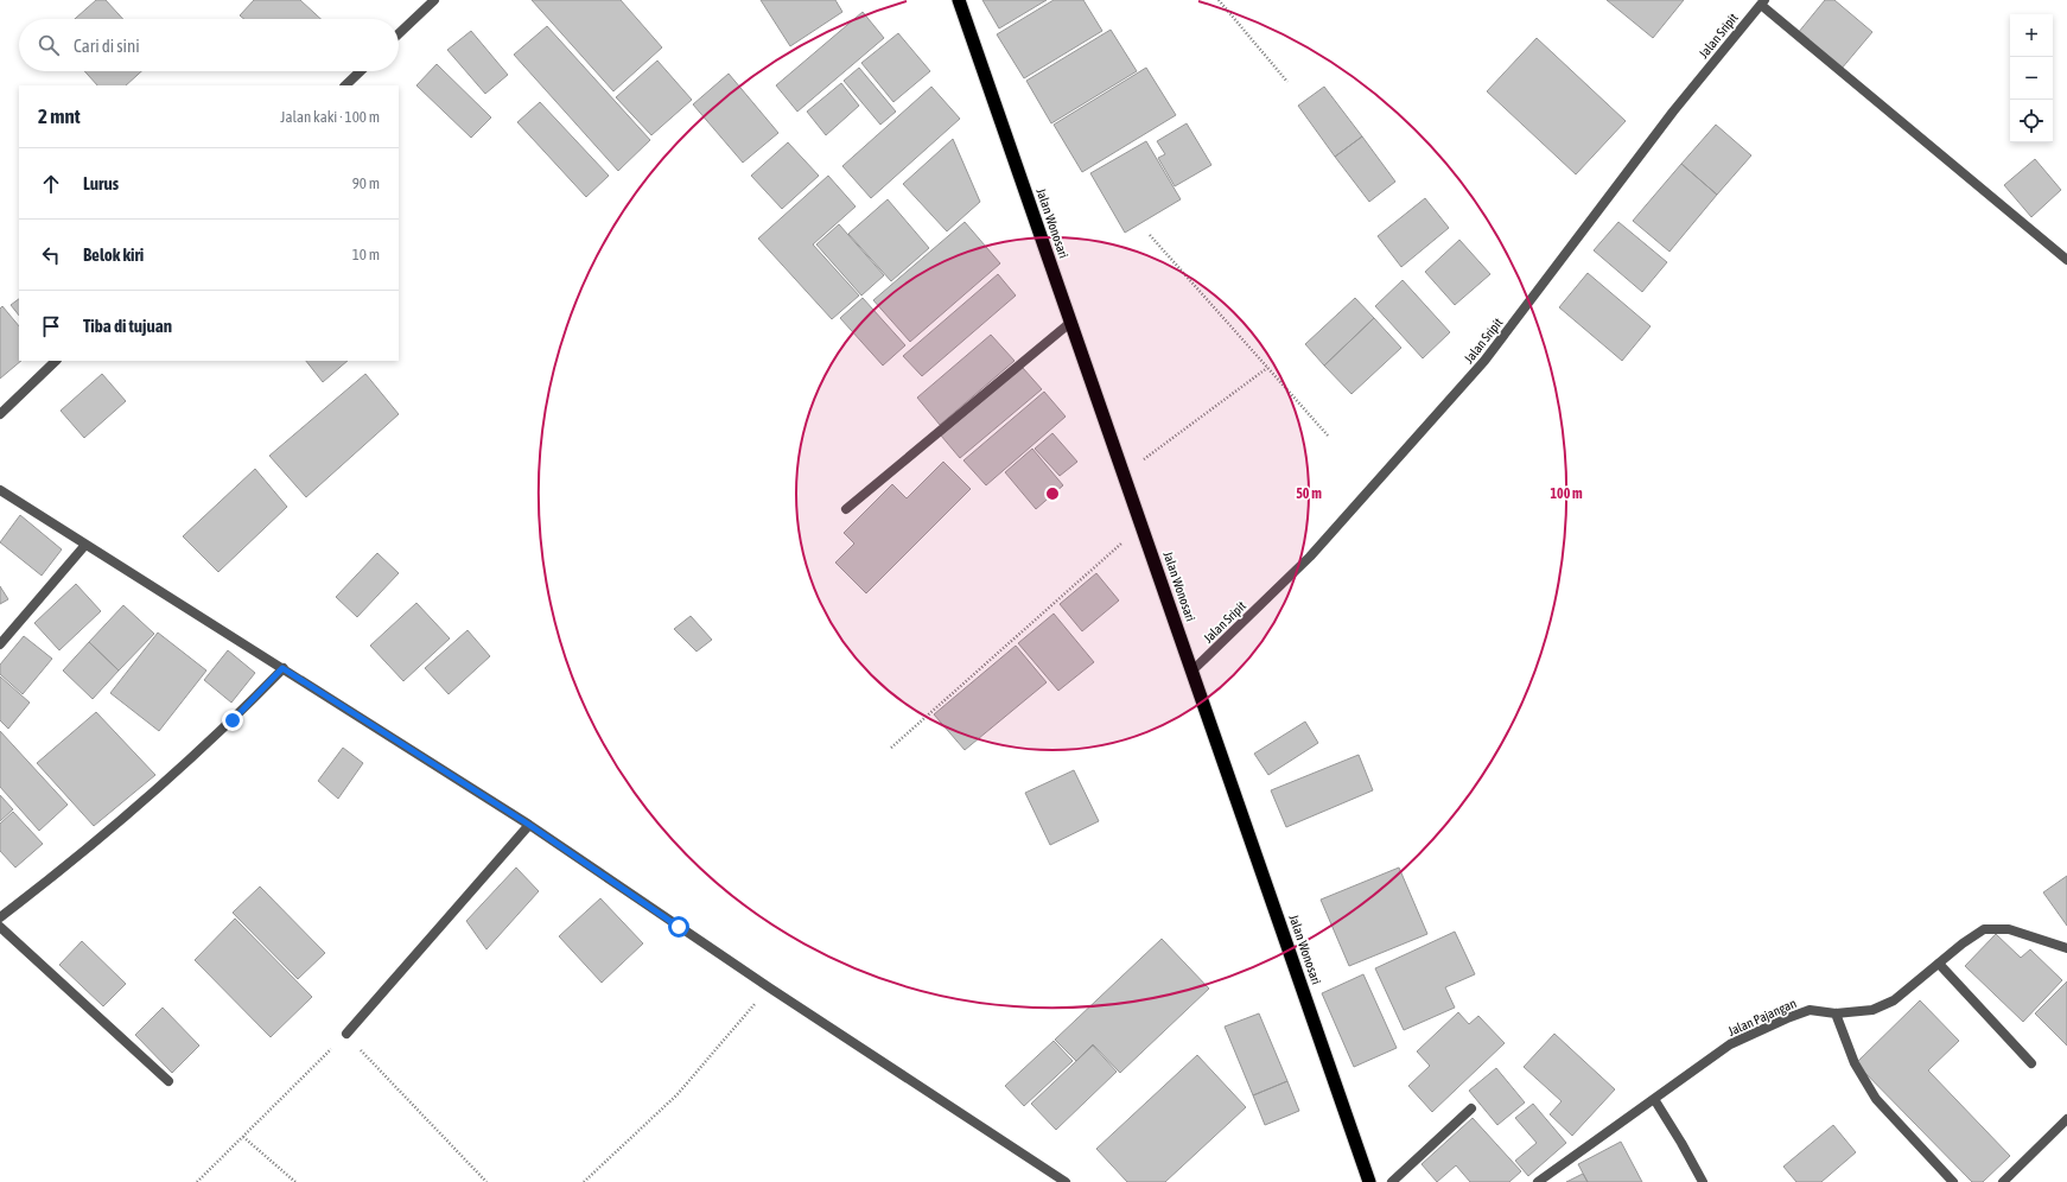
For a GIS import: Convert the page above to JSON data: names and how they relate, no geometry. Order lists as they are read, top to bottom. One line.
{"streets":{"highway":["Jalan Wonosari"],"street":["Jalan Sripit","Jalan Pajangan"]},"crossings":[["Jalan Sripit","Jalan Wonosari"]],"page":{"map_buttons":["+","−"],"search":"Cari di sini","heading":["2 mnt","Jalan kaki · 100 m"],"list":[["Lurus","90 m"],["Belok kiri","10 m"],"Tiba di tujuan"]},"rings":["50 m","100 m"]}
